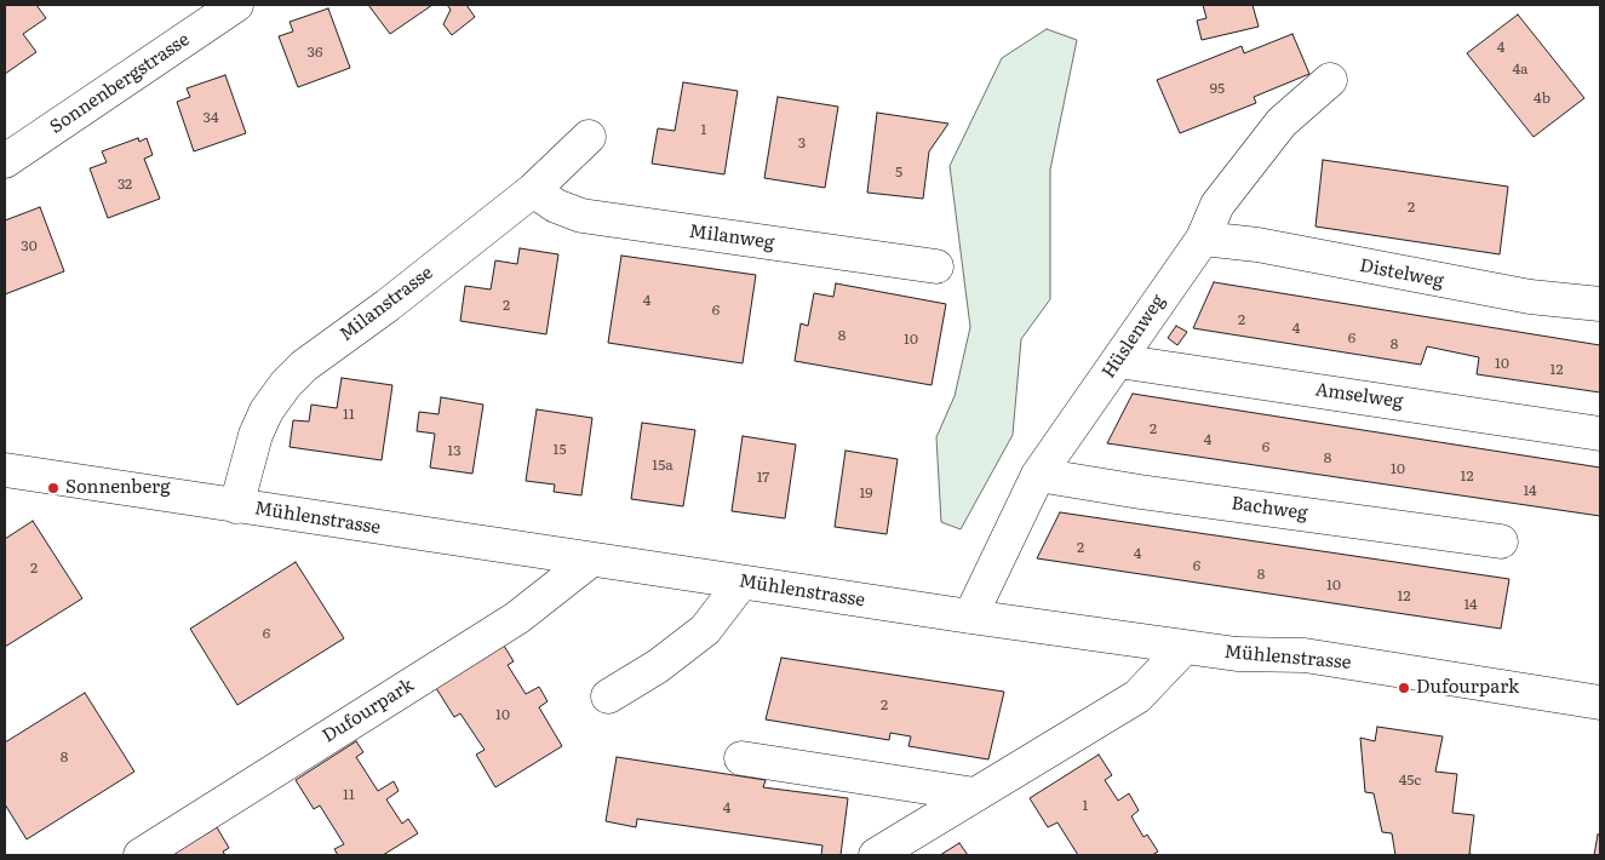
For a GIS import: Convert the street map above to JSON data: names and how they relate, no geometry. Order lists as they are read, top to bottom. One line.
{"streets":{"street":["Sonnenbergstrasse","Milanweg","Distelweg","Milanstrasse","Hüslenweg","Amselweg","Bachweg","Mühlenstrasse","Dufourpark"]},"crossings":[["Milanweg","Milanstrasse"],["Distelweg","Hüslenweg"],["Milanstrasse","Mühlenstrasse"],["Hüslenweg","Amselweg"],["Hüslenweg","Bachweg"],["Hüslenweg","Mühlenstrasse"],["Mühlenstrasse","Dufourpark"]],"places":["Sonnenberg","Dufourpark"],"house_numbers":["4","36","4a","95","4b","34","1","3","5","32","2","30","4","2","6","2","4","8","6","10","8","10","12","11","2","4","6","15","13","8","15a","10","12","17","14","19","2","4","6","2","8","10","12","14","6","2","10","8","45c","11","1","4"]}
